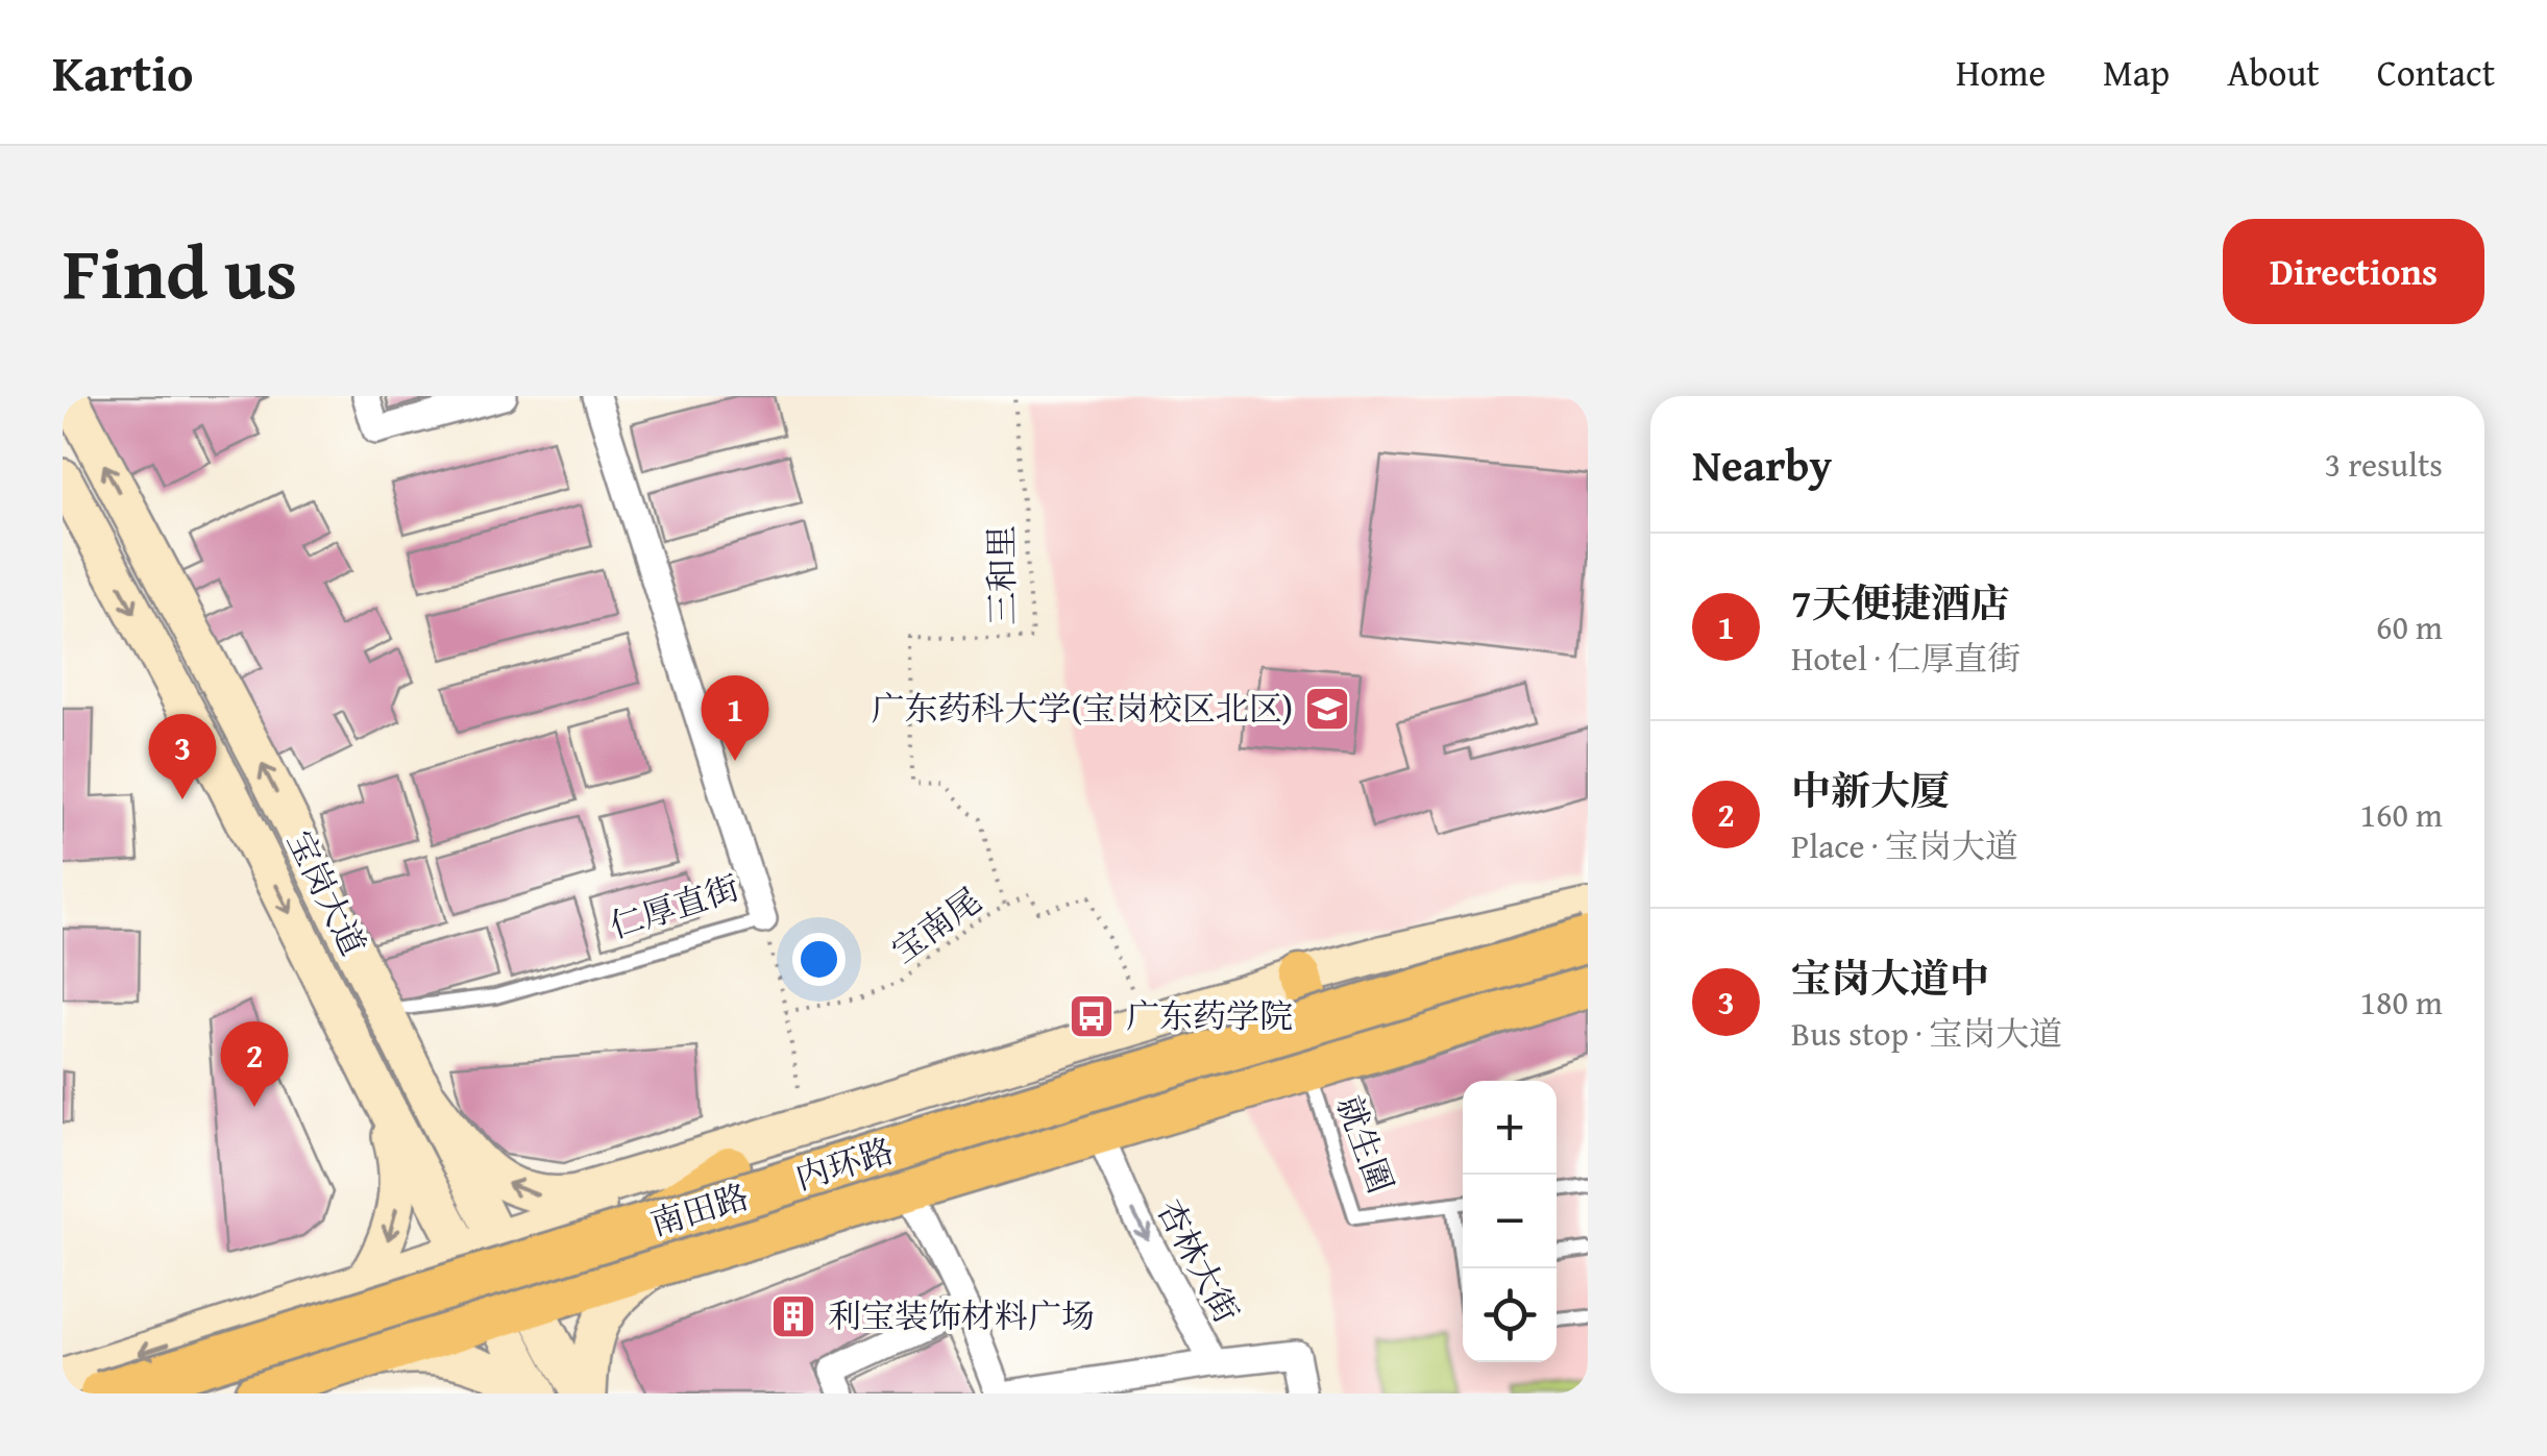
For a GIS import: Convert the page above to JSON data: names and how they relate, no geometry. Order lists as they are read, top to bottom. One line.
{"streets":{"highway":["内环路"],"main road":["宝岗大道","南田路"],"street":["仁厚直街","杏林大街"],"lane":["就生圍"],"path":["三和里","宝南尾"]},"crossings":[["三和里","宝南尾"],["宝岗大道","仁厚直街"],["宝岗大道","南田路"],["就生圍","南田路"],["内环路","南田路"],["南田路","杏林大街"]],"places":{"school or university":["广东药科大学(宝岗校区北区)"],"bus stop":["广东药学院"],"building":["利宝装饰材料广场"]},"page":{"header":"Kartio","nav":["Home","Map","About","Contact"],"title":"Find us","buttons":"Directions","heading":["Nearby","3 results"],"list":[{"mark":"1","name":"7天便捷酒店","note":"Hotel · 仁厚直街","value":"60 m"},{"mark":"2","name":"中新大厦","note":"Place · 宝岗大道","value":"160 m"},{"mark":"3","name":"宝岗大道中","note":"Bus stop · 宝岗大道","value":"180 m"}],"pins":["1","3","2"],"map_buttons":["+","−"]}}
